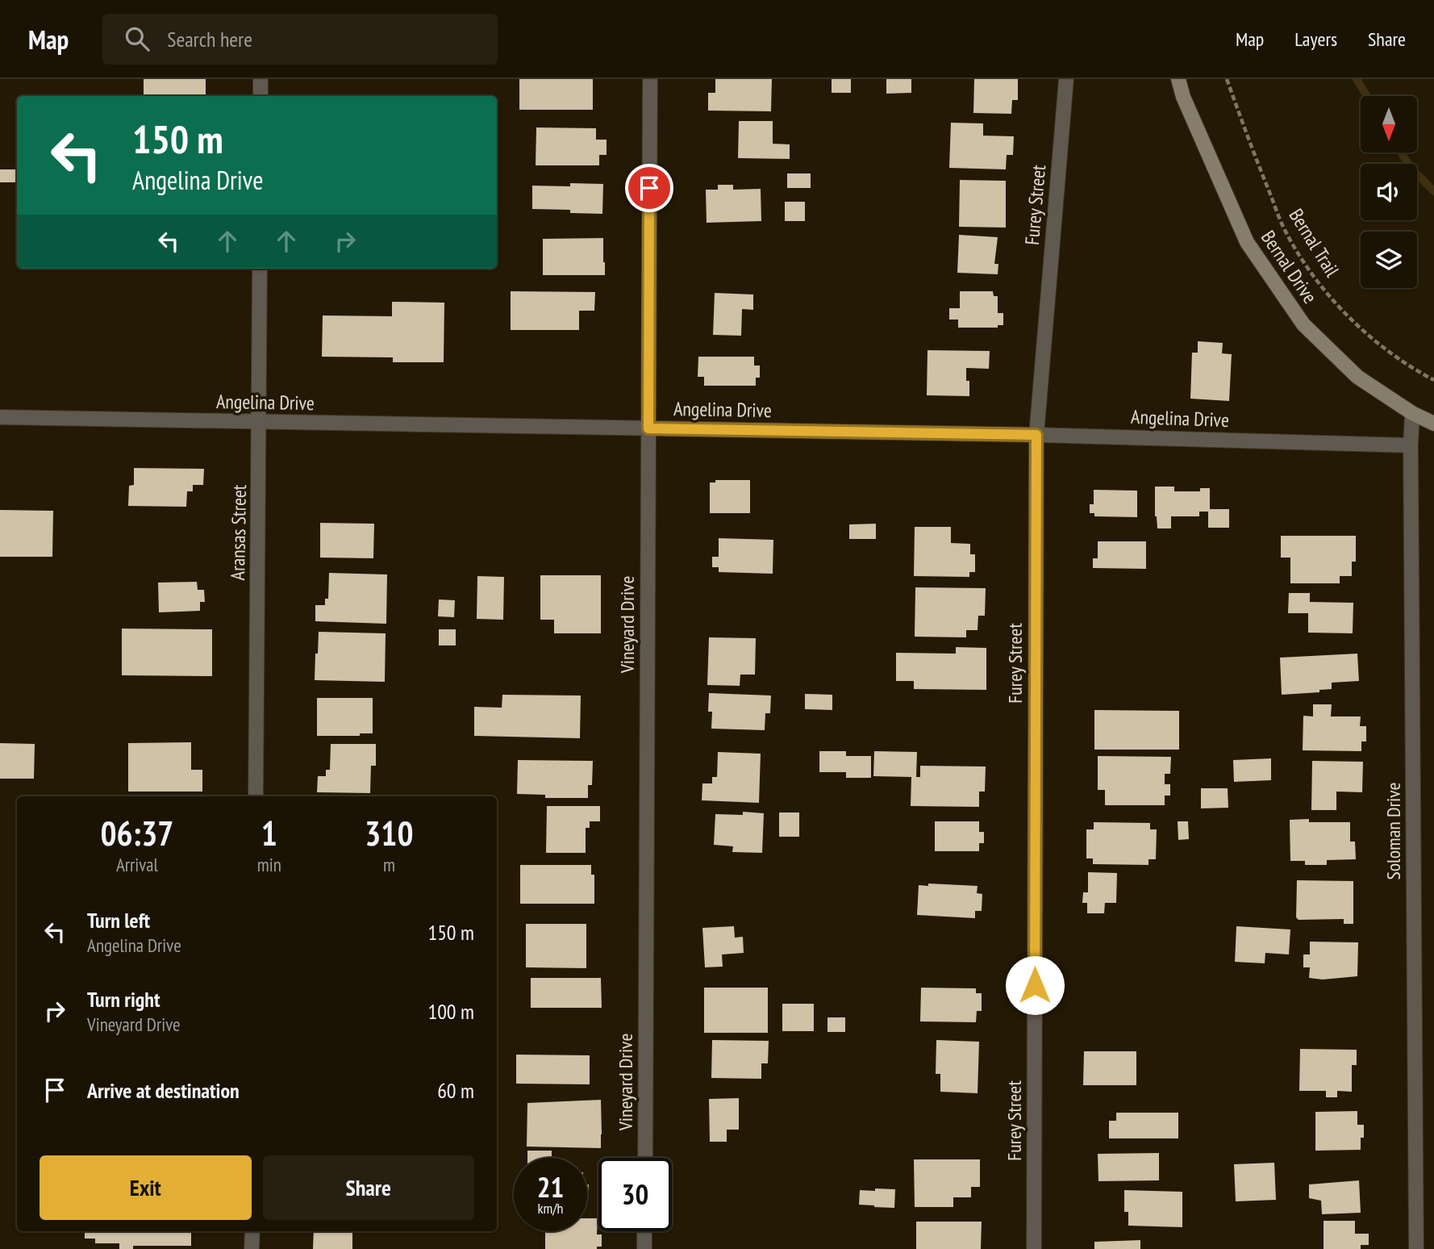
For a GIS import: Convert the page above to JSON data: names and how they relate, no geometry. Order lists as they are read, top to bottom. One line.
{"streets":{"street":["Furey Street","Bernal Drive","Angelina Drive","Aransas Street","Vineyard Drive","Soloman Drive"],"path":["Bernal Trail"]},"crossings":[["Furey Street","Angelina Drive"],["Bernal Drive","Soloman Drive"],["Angelina Drive","Aransas Street"],["Angelina Drive","Vineyard Drive"],["Angelina Drive","Soloman Drive"]],"north":"bottom","page":{"header":"Map","search":"Search here","nav":["Map","Layers","Share"],"turn":["150 m","Angelina Drive"],"eta":["06:37","Arrival","1","min","310","m"],"list":[{"name":"Turn left","note":"Angelina Drive","value":"150 m"},{"name":"Turn right","note":"Vineyard Drive","value":"100 m"},{"name":"Arrive at destination","value":"60 m"}],"buttons":["Exit","Share"],"speed":"21 km/h","limit":"30"}}
